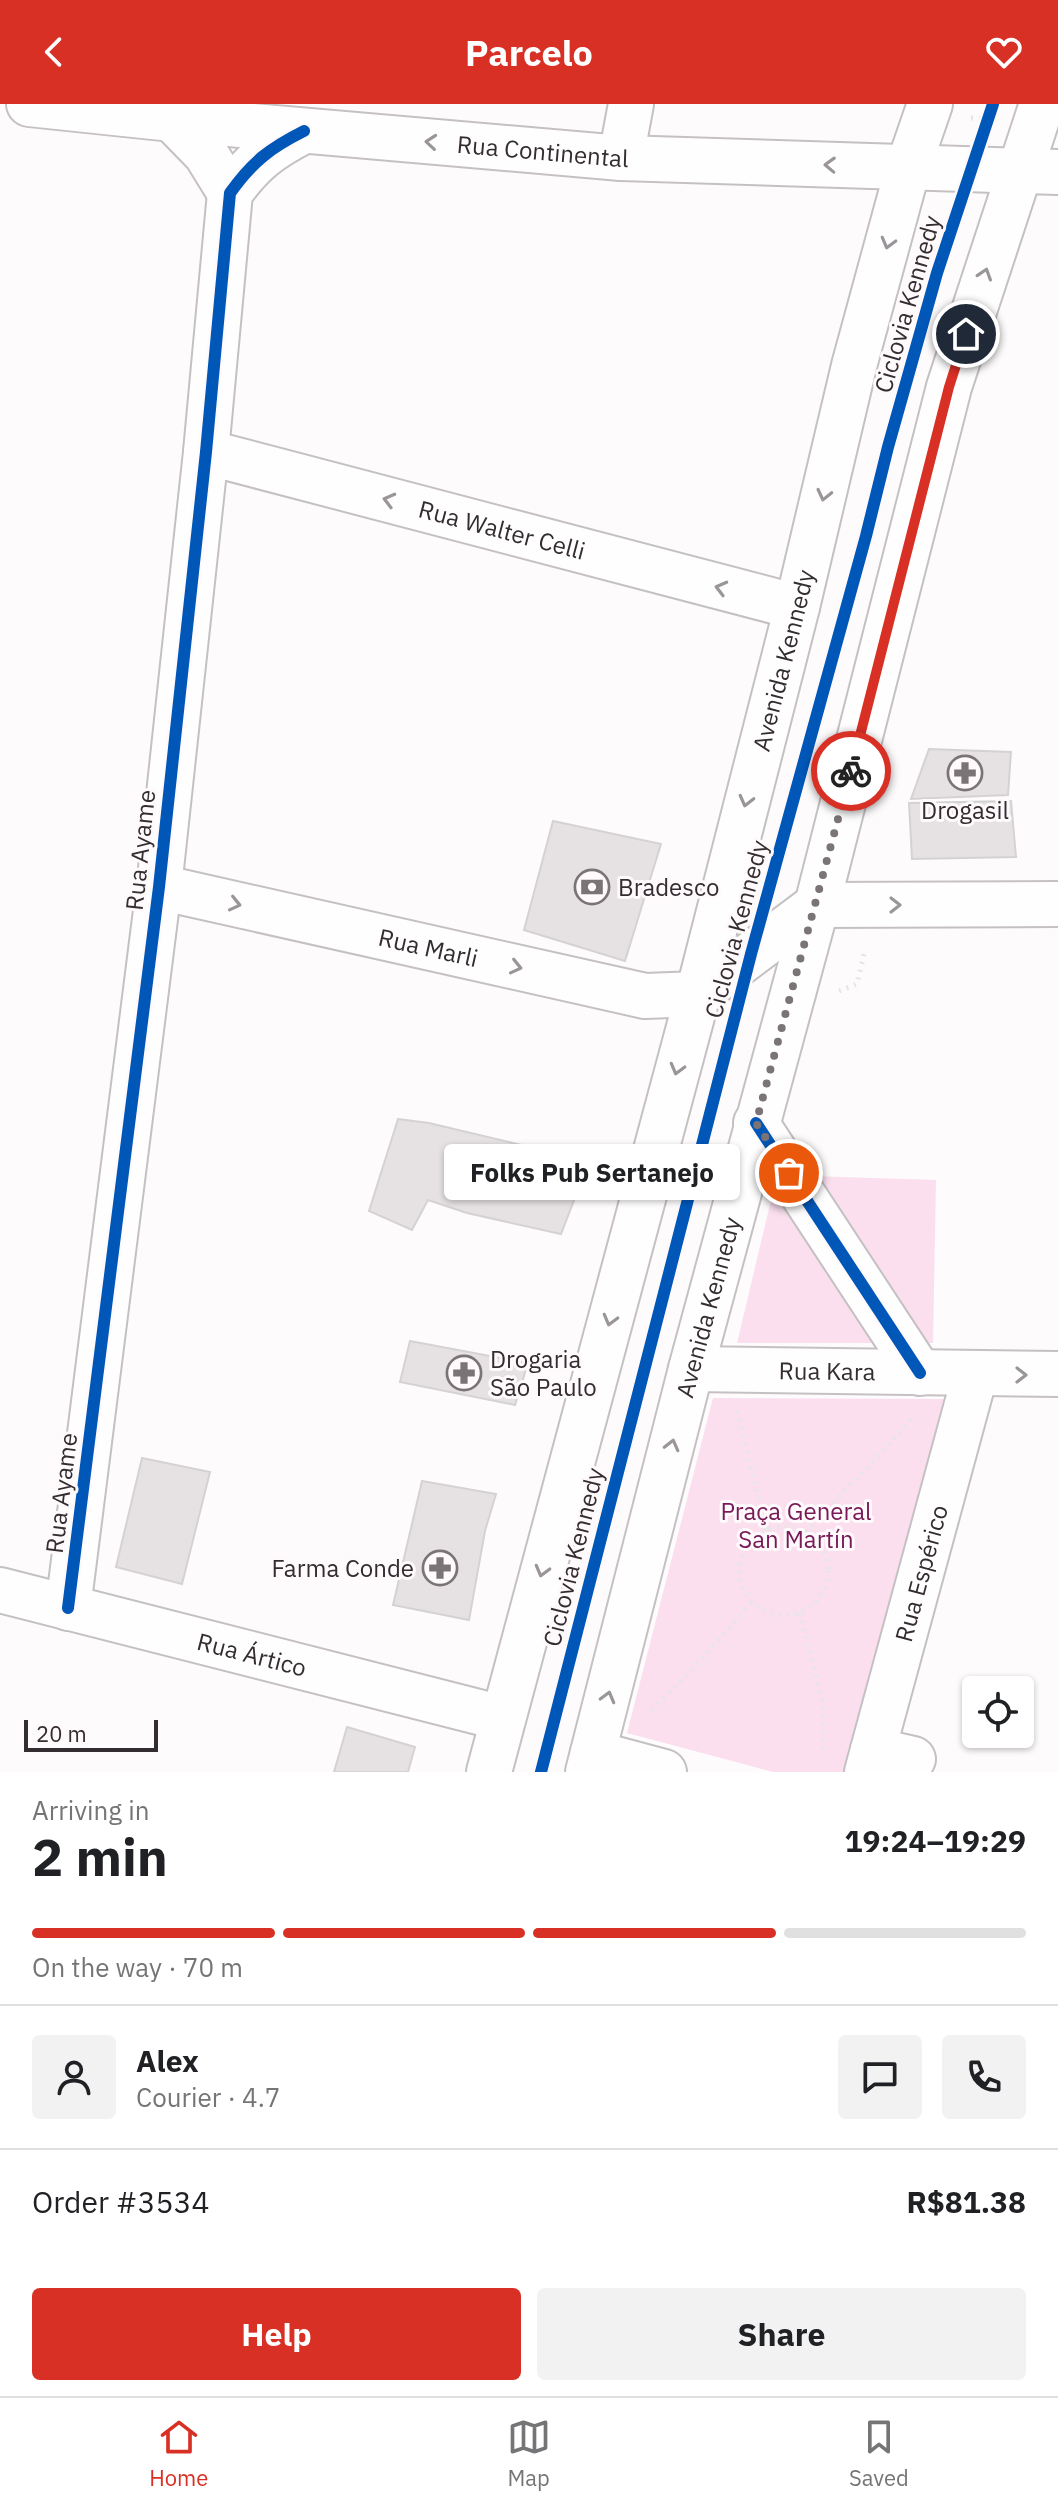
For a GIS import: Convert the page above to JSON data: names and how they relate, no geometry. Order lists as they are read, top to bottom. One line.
{"streets":{"street":["Rua Continental","Rua Walter Celli","Avenida Kennedy","Rua Ayame","Rua Marli","Rua Kara","Rua Espérico","Rua Ártico"],"cycle path":["Ciclovia Kennedy"]},"crossings":[["Rua Continental","Avenida Kennedy"],["Rua Walter Celli","Avenida Kennedy"],["Rua Walter Celli","Rua Ayame"],["Avenida Kennedy","Rua Marli"],["Avenida Kennedy","Rua Kara"],["Avenida Kennedy","Rua Ártico"],["Rua Ayame","Rua Marli"],["Rua Ayame","Rua Ártico"],["Rua Kara","Rua Espérico"]],"one_way":["Rua Continental","Rua Walter Celli","Rua Marli"],"parks":["Praça General San Martín"],"places":{"pharmacy":["Drogasil","Drogaria São Paulo","Farma Conde"],"bank":["Bradesco"],"other":["Folks Pub Sertanejo"]},"scale_bar":"20 m","page":{"header":"Parcelo","bubble":"Folks Pub Sertanejo","scale":"20 m","heading":["2 min","Arriving in","19:24–19:29"],"panel":["Alex","Courier · 4.7","Order #3534","R$81.38"],"bar":"On the way · 70 m","buttons":["Help","Share"],"tabs":["Home","Map","Saved"]}}
